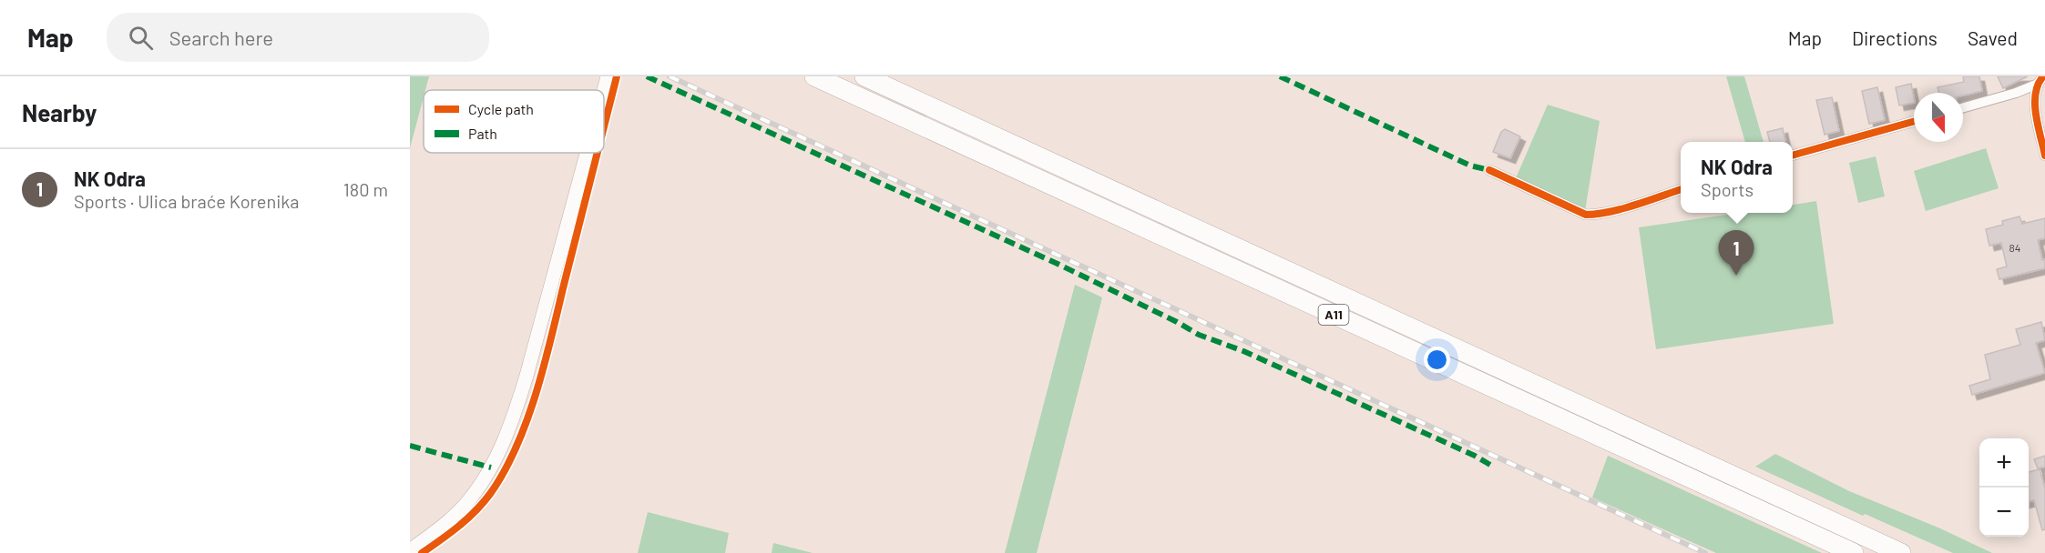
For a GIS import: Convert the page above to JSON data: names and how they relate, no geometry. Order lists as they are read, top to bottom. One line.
{"streets":{"highway":["A11"]},"house_numbers":["84"],"legend":["Cycle path","Path"],"north":"bottom","page":{"header":"Map","search":"Search here","nav":["Map","Directions","Saved"],"heading":"Nearby","popup":["NK Odra","Sports"],"list":[{"mark":"1","name":"NK Odra","note":"Sports · Ulica braće Korenika","value":"180 m"}],"pins":"1","map_buttons":["+","−"]}}
